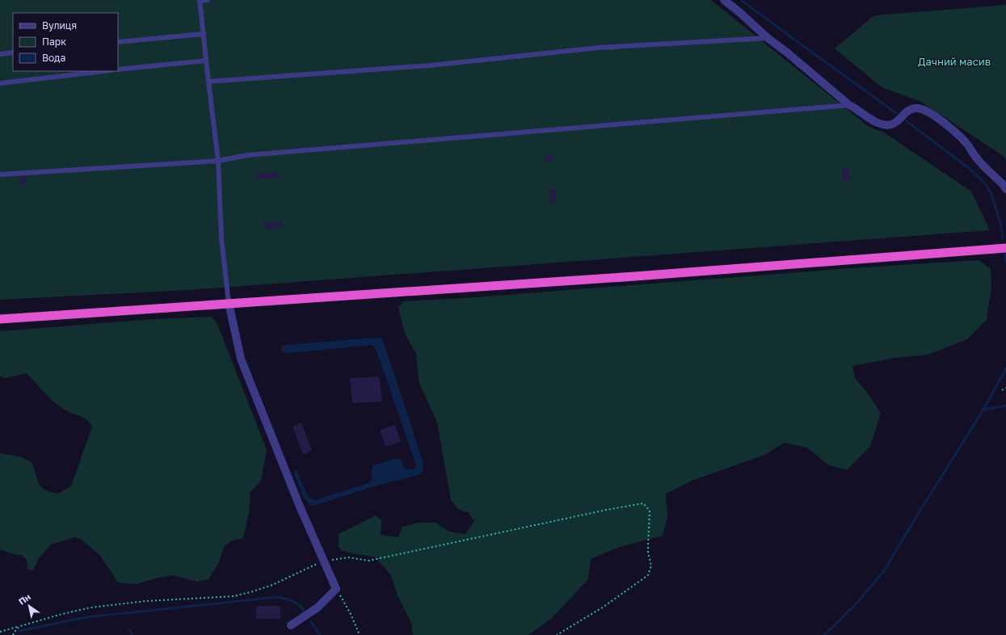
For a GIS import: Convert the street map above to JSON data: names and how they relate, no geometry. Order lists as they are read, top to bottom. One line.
{"parks":["Дачний масив"],"legend":["Вулиця","Парк","Вода"],"north":"top left"}
